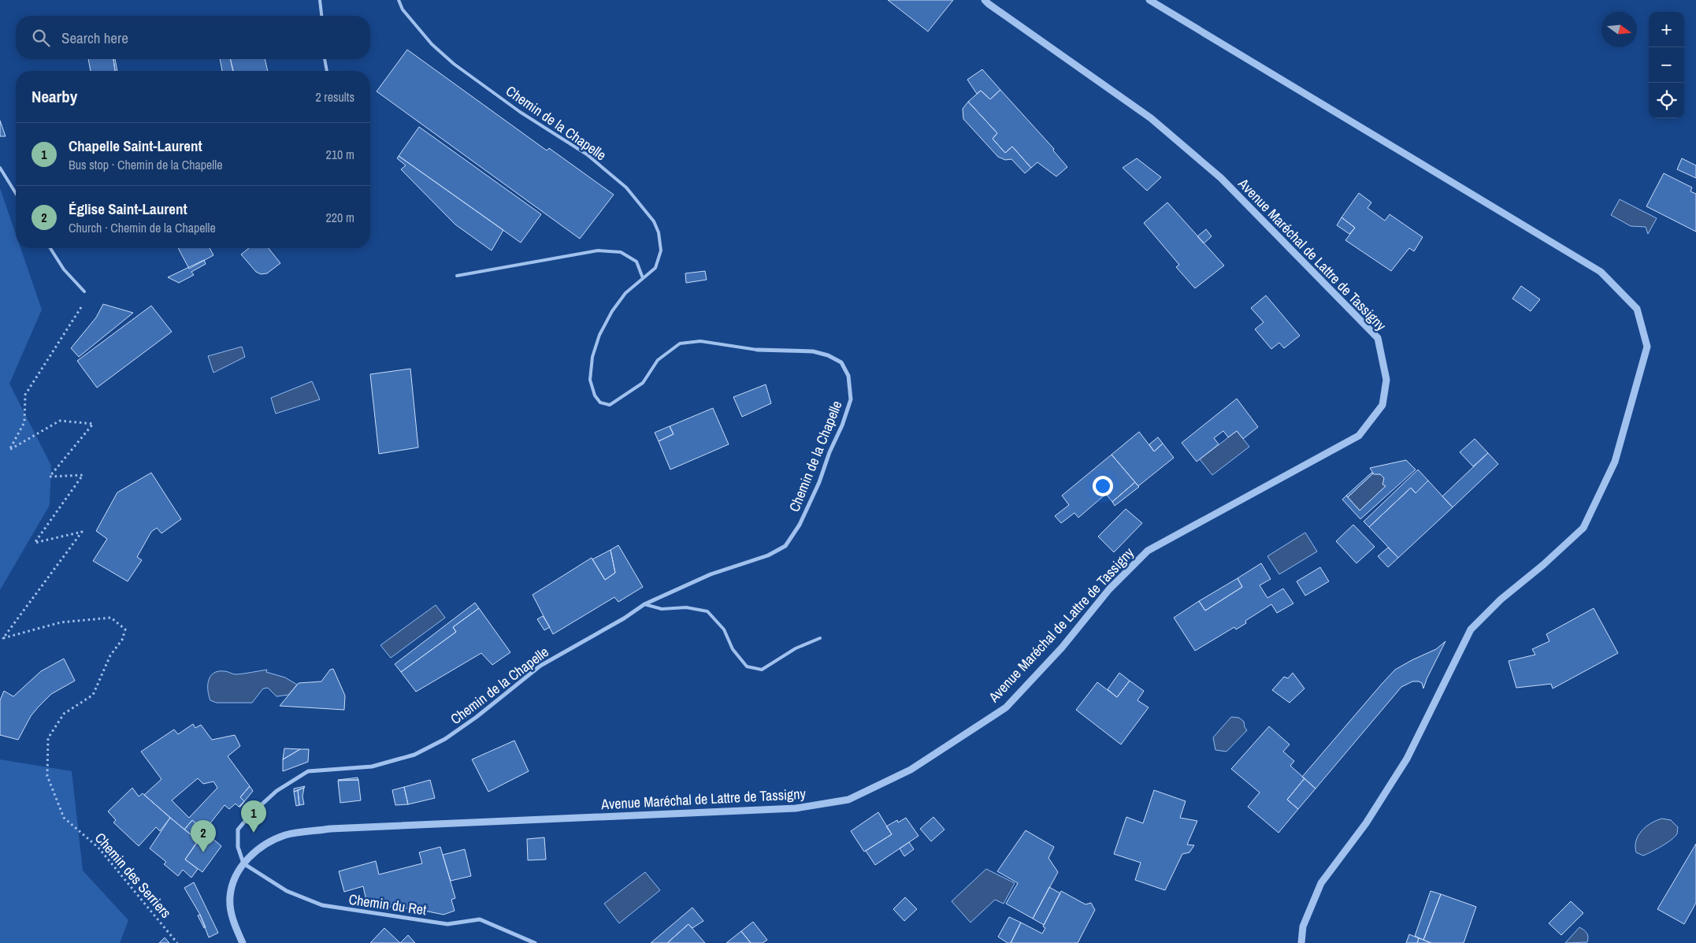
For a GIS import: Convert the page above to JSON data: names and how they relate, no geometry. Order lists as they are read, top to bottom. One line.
{"streets":{"street":["Chemin de la Chapelle","Avenue Maréchal de Lattre de Tassigny","Chemin du Ret"],"path":["Chemin des Serriers"]},"crossings":[["Chemin de la Chapelle","Avenue Maréchal de Lattre de Tassigny"],["Chemin de la Chapelle","Chemin du Ret"],["Avenue Maréchal de Lattre de Tassigny","Chemin du Ret"]],"north":"right","page":{"map_buttons":["+","−"],"search":"Search here","heading":["Nearby","2 results"],"list":[{"mark":"1","name":"Chapelle Saint-Laurent","note":"Bus stop · Chemin de la Chapelle","value":"210 m"},{"mark":"2","name":"Église Saint-Laurent","note":"Church · Chemin de la Chapelle","value":"220 m"}],"pins":["1","2"]}}
